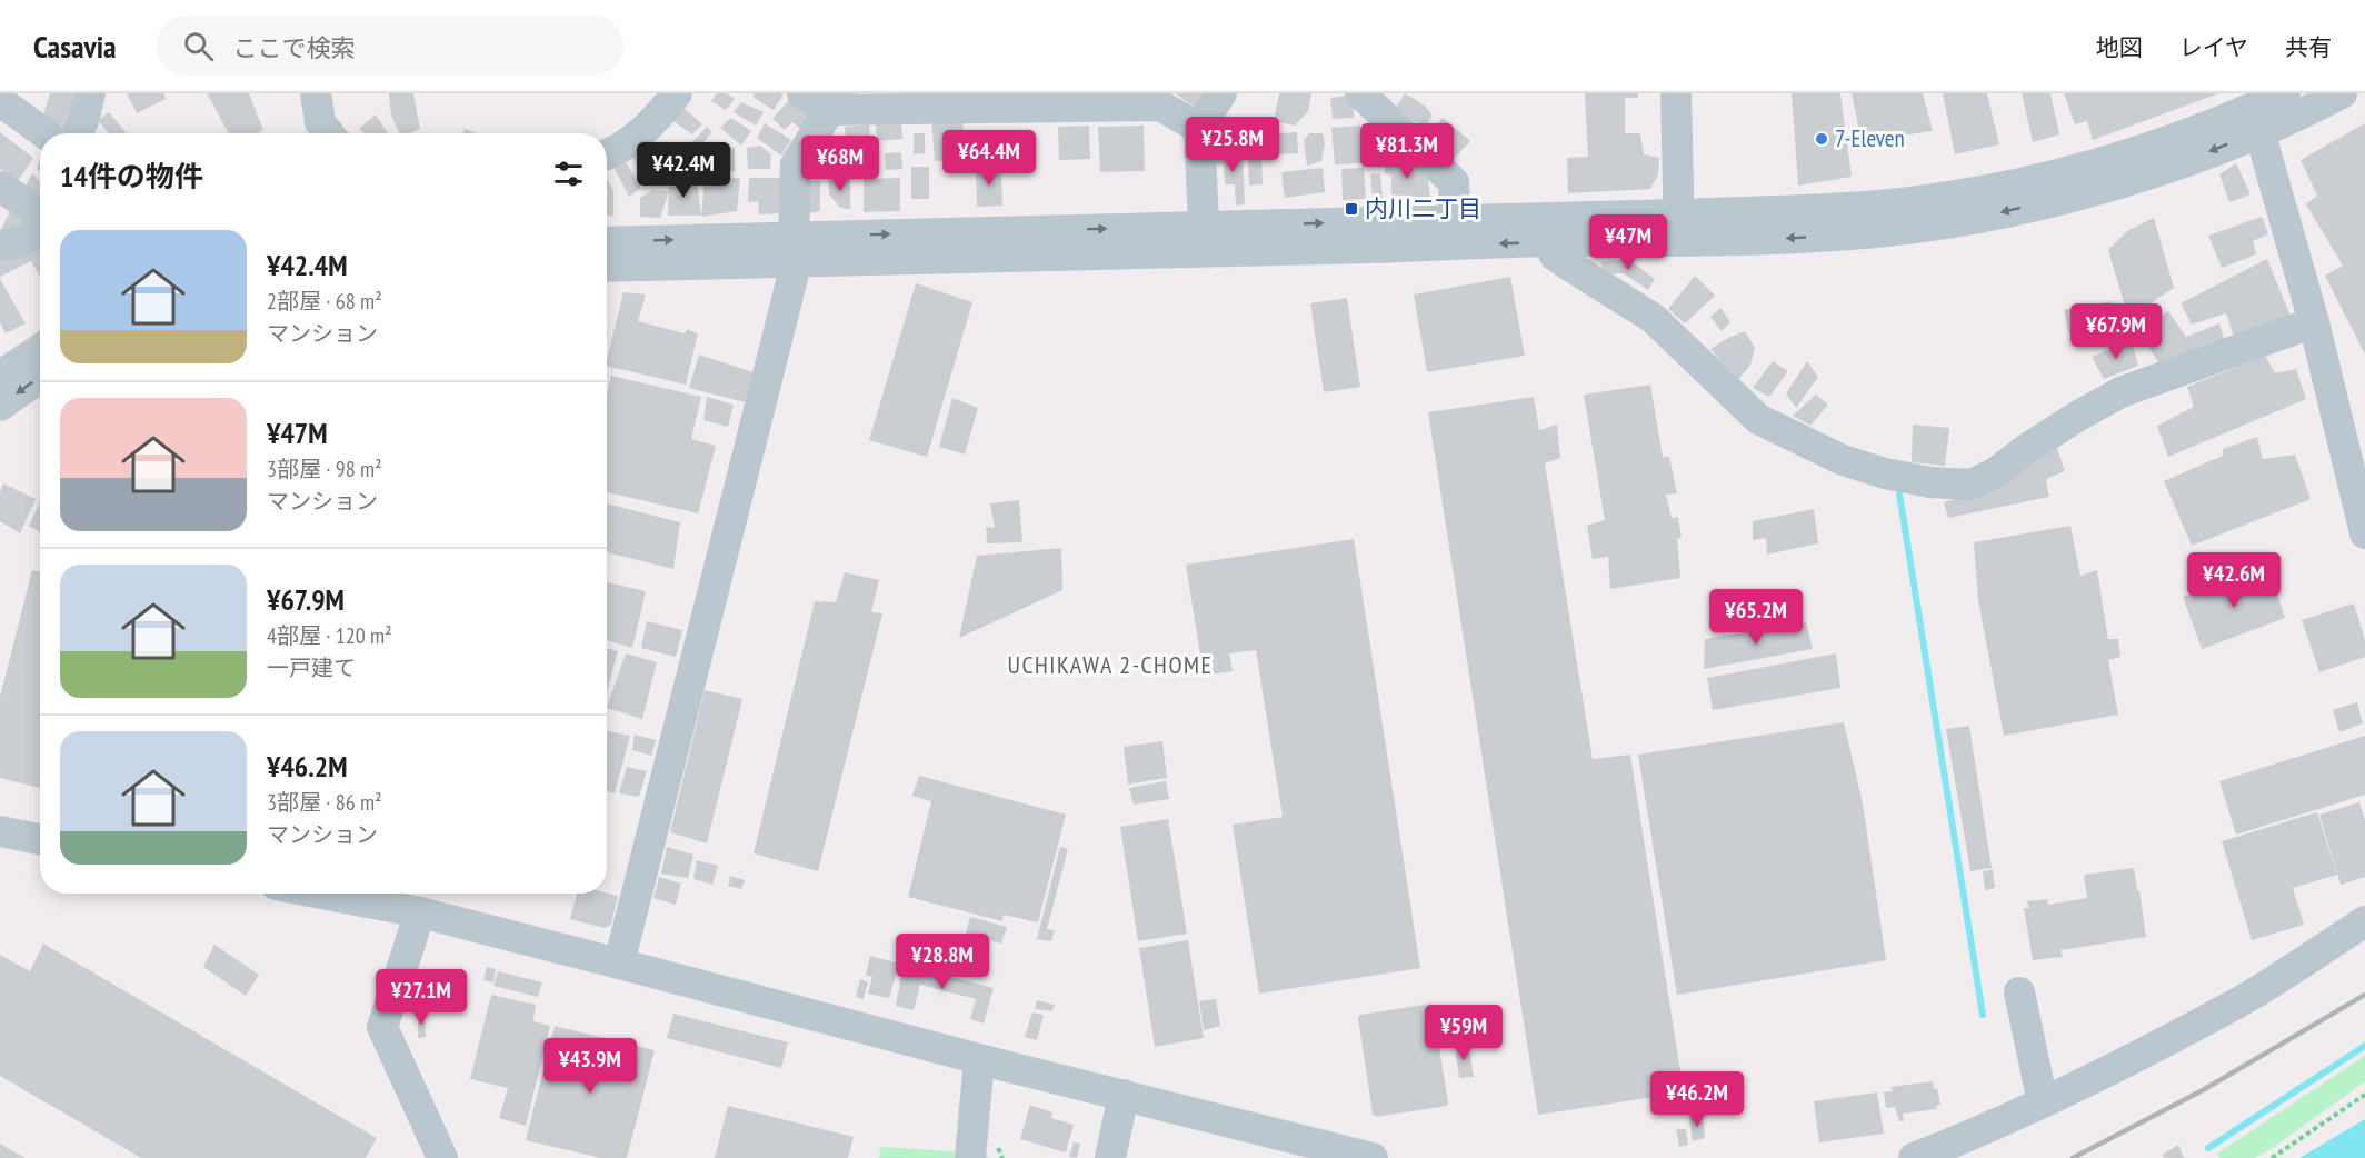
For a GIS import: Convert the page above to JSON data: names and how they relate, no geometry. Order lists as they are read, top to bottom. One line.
{"districts":["UCHIKAWA 2-CHOME"],"places":{"other":["7-Eleven"],"transit":["内川二丁目"]},"page":{"header":"Casavia","search":"ここで検索","nav":["地図","レイヤ","共有"],"price":["¥25.8M","¥81.3M","¥64.4M","¥68M","¥42.4M","¥47M","¥67.9M","¥42.6M","¥65.2M","¥28.8M","¥27.1M","¥59M","¥43.9M","¥46.2M"],"heading":"14件の物件","list":[{"name":"¥42.4M","note":"2部屋 · 68 m² · マンション"},{"name":"¥47M","note":"3部屋 · 98 m² · マンション"},{"name":"¥67.9M","note":"4部屋 · 120 m² · 一戸建て"},{"name":"¥46.2M","note":"3部屋 · 86 m² · マンション"}]}}
